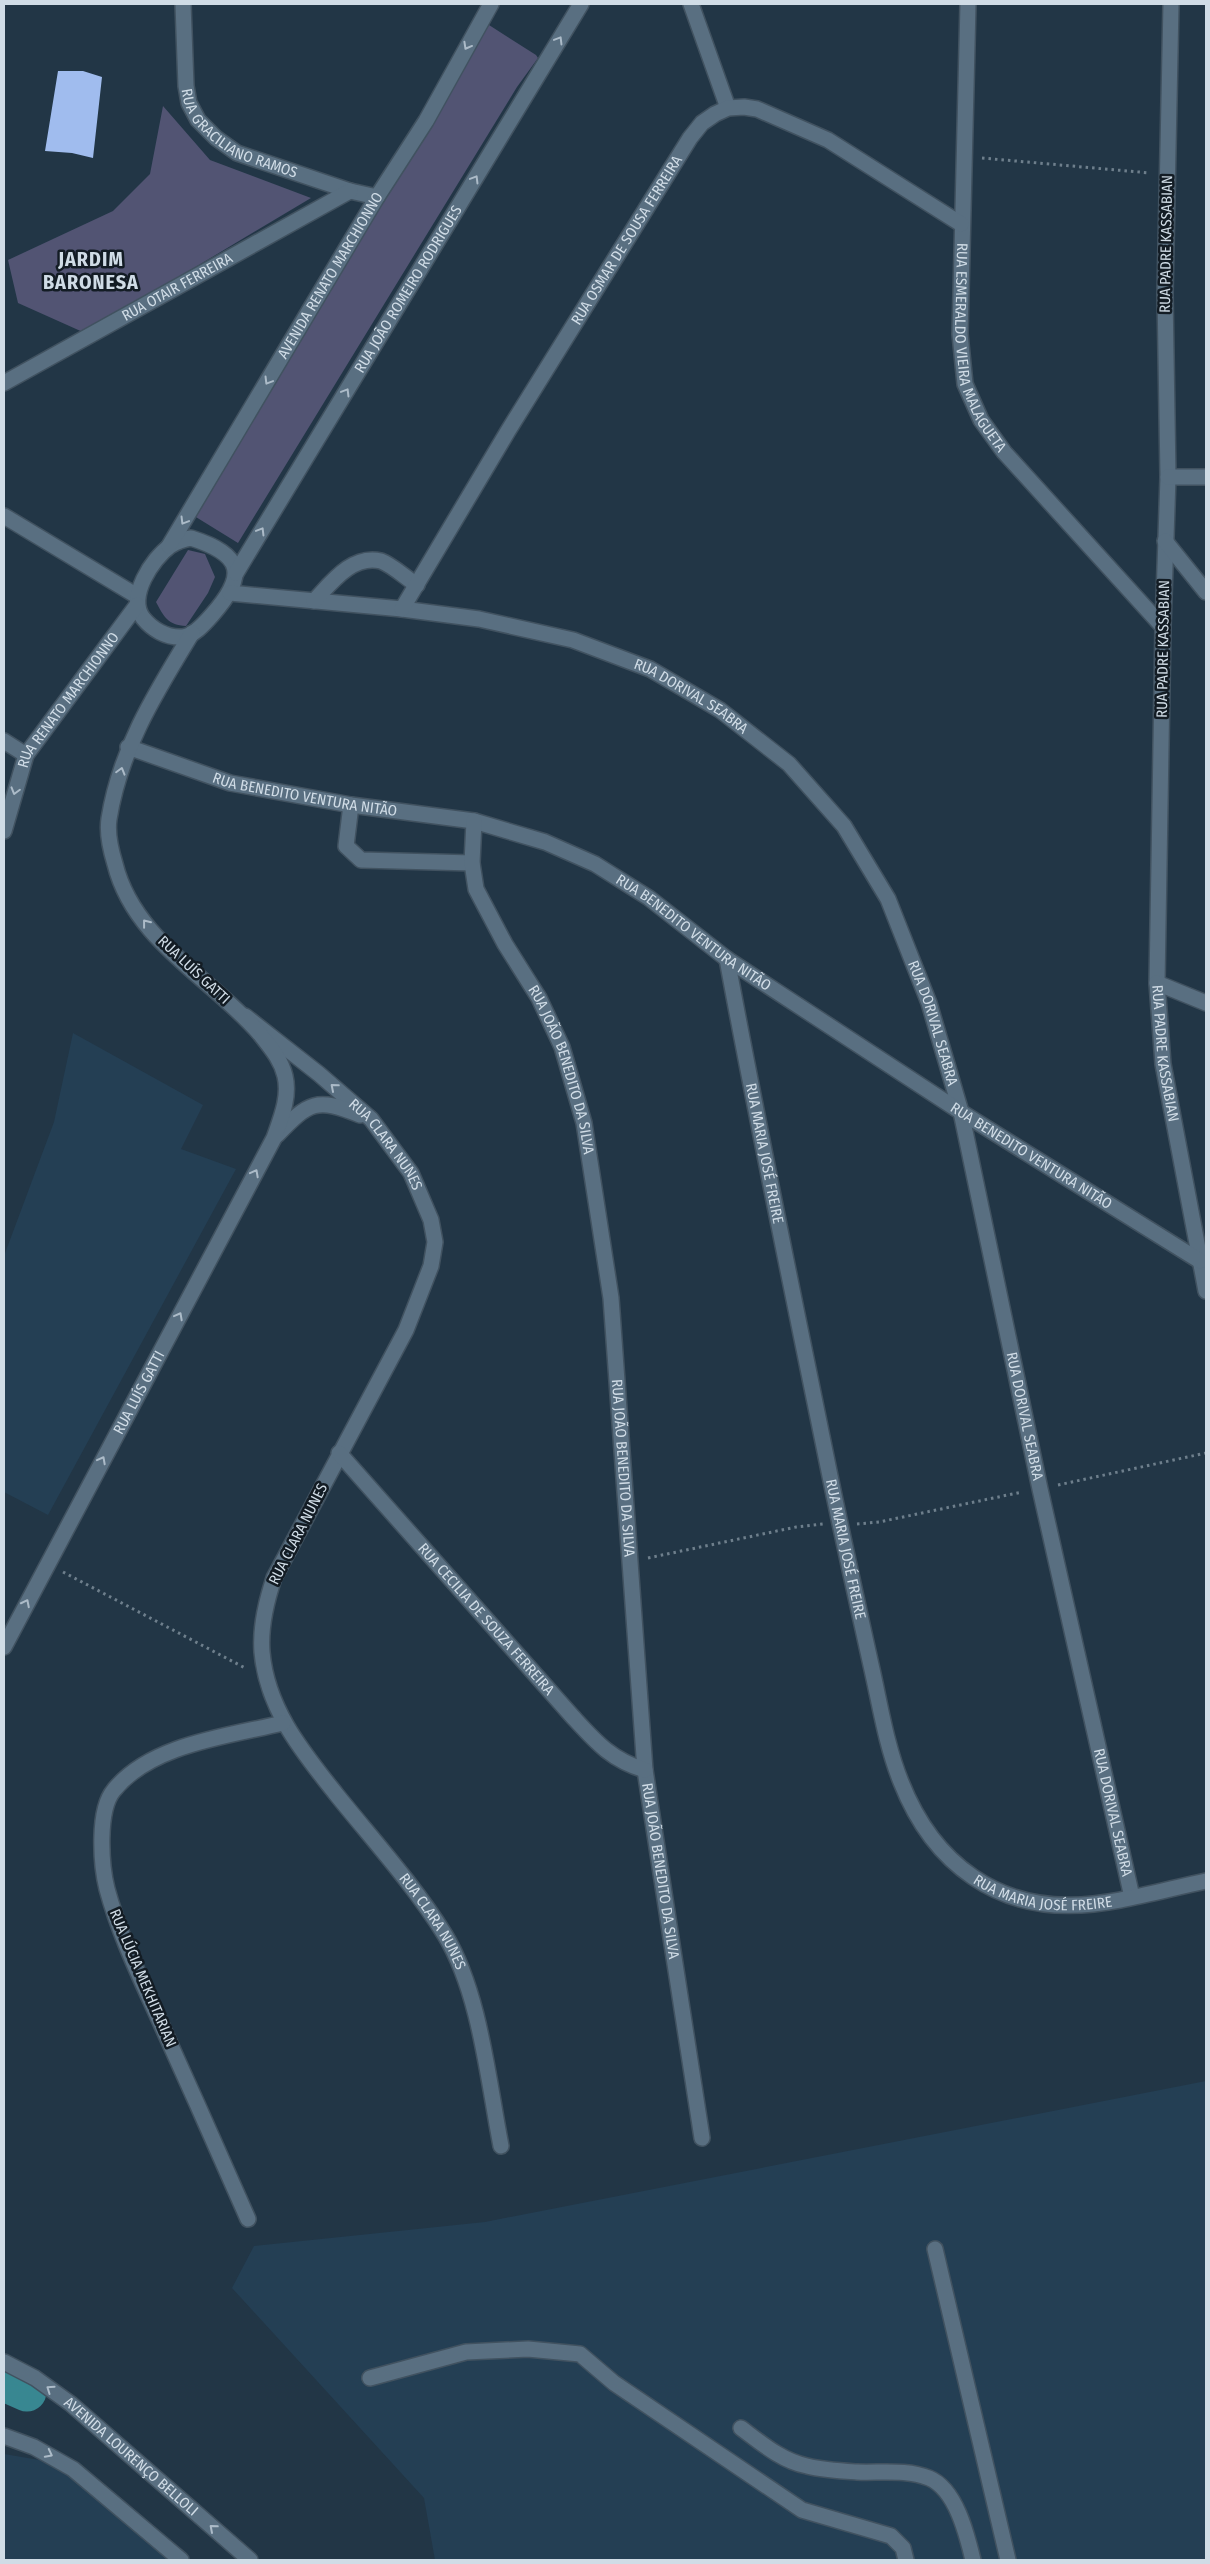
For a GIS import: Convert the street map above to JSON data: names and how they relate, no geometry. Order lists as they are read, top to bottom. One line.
{"streets":{"street":["RUA GRACILIANO RAMOS","RUA OSMAR DE SOUSA FERREIRA","RUA PADRE KASSABIAN","AVENIDA RENATO MARCHIONNO","RUA OTAIR FERREIRA","RUA JOÃO ROMEIRO RODRIGUES","RUA ESMERALDO VIEIRA MALAGUETA","RUA DORIVAL SEABRA","RUA RENATO MARCHIONNO","RUA BENEDITO VENTURA NITÃO","RUA LUÍS GATTI","RUA JOÃO BENEDITO DA SILVA","RUA CLARA NUNES","RUA MARIA JOSÉ FREIRE","RUA CECILIA DE SOUZA FERREIRA","RUA LÚCIA MEKHITARIAN","AVENIDA LOURENÇO BELLOLI"]},"crossings":[["RUA GRACILIANO RAMOS","AVENIDA RENATO MARCHIONNO"],["RUA GRACILIANO RAMOS","RUA OTAIR FERREIRA"],["RUA OSMAR DE SOUSA FERREIRA","RUA ESMERALDO VIEIRA MALAGUETA"],["RUA OSMAR DE SOUSA FERREIRA","RUA DORIVAL SEABRA"],["RUA PADRE KASSABIAN","RUA ESMERALDO VIEIRA MALAGUETA"],["RUA PADRE KASSABIAN","RUA BENEDITO VENTURA NITÃO"],["AVENIDA RENATO MARCHIONNO","RUA JOÃO ROMEIRO RODRIGUES"],["AVENIDA RENATO MARCHIONNO","RUA DORIVAL SEABRA"],["AVENIDA RENATO MARCHIONNO","RUA RENATO MARCHIONNO"],["AVENIDA RENATO MARCHIONNO","RUA LUÍS GATTI"],["RUA JOÃO ROMEIRO RODRIGUES","RUA DORIVAL SEABRA"],["RUA JOÃO ROMEIRO RODRIGUES","RUA RENATO MARCHIONNO"],["RUA JOÃO ROMEIRO RODRIGUES","RUA LUÍS GATTI"],["RUA DORIVAL SEABRA","RUA RENATO MARCHIONNO"],["RUA DORIVAL SEABRA","RUA BENEDITO VENTURA NITÃO"],["RUA DORIVAL SEABRA","RUA LUÍS GATTI"],["RUA DORIVAL SEABRA","RUA MARIA JOSÉ FREIRE"],["RUA RENATO MARCHIONNO","RUA LUÍS GATTI"],["RUA BENEDITO VENTURA NITÃO","RUA LUÍS GATTI"],["RUA BENEDITO VENTURA NITÃO","RUA JOÃO BENEDITO DA SILVA"],["RUA BENEDITO VENTURA NITÃO","RUA MARIA JOSÉ FREIRE"],["RUA LUÍS GATTI","RUA CLARA NUNES"],["RUA JOÃO BENEDITO DA SILVA","RUA CECILIA DE SOUZA FERREIRA"],["RUA CLARA NUNES","RUA CECILIA DE SOUZA FERREIRA"],["RUA CLARA NUNES","RUA LÚCIA MEKHITARIAN"]],"one_way":["AVENIDA RENATO MARCHIONNO","RUA JOÃO ROMEIRO RODRIGUES","RUA LUÍS GATTI"],"districts":["JARDIM BARONESA"]}
